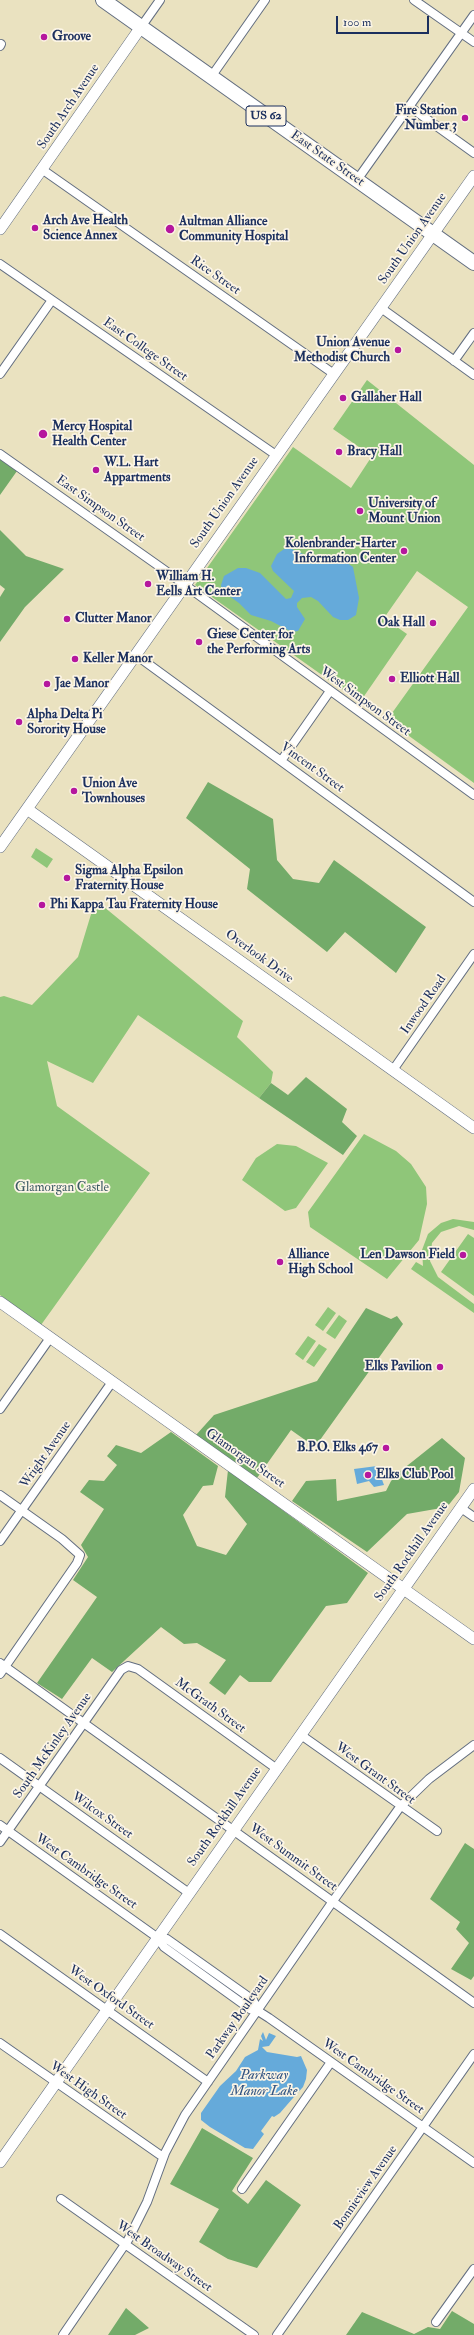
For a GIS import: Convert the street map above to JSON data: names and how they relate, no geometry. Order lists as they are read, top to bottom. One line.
{"streets":{"highway":["US 62","East State Street"],"street":["South Arch Avenue","South Union Avenue","Rice Street","East College Street","East Simpson Street","West Simpson Street","Vincent Street","Overlook Drive","Inwood Road","Wright Avenue","Glamorgan Street","South Rockhill Avenue","McGrath Street","South McKinley Avenue","West Grant Street","Wilcox Street","West Summit Street","West Cambridge Street","West Oxford Street","Parkway Boulevard","West High Street","Bonnieview Avenue","West Broadway Street"]},"crossings":[["South Arch Avenue","East State Street"],["South Arch Avenue","Rice Street"],["US 62","East State Street"],["US 62","South Union Avenue"],["East State Street","South Union Avenue"],["South Union Avenue","Rice Street"],["South Union Avenue","East College Street"],["South Union Avenue","East Simpson Street"],["South Union Avenue","West Simpson Street"],["South Union Avenue","Vincent Street"],["South Union Avenue","Overlook Drive"],["East Simpson Street","West Simpson Street"],["Overlook Drive","Inwood Road"],["Wright Avenue","Glamorgan Street"],["Glamorgan Street","South Rockhill Avenue"],["South Rockhill Avenue","McGrath Street"],["South Rockhill Avenue","West Grant Street"],["South Rockhill Avenue","Wilcox Street"],["South Rockhill Avenue","West Summit Street"],["South Rockhill Avenue","West Cambridge Street"],["South Rockhill Avenue","West Oxford Street"],["South Rockhill Avenue","West High Street"],["McGrath Street","South McKinley Avenue"],["South McKinley Avenue","Wilcox Street"],["South McKinley Avenue","West Summit Street"],["South McKinley Avenue","West Cambridge Street"],["West Grant Street","Parkway Boulevard"],["West Summit Street","Parkway Boulevard"],["West Cambridge Street","Parkway Boulevard"],["West Cambridge Street","Bonnieview Avenue"],["West Oxford Street","Parkway Boulevard"],["Parkway Boulevard","West High Street"],["Parkway Boulevard","West Broadway Street"]],"water":["Parkway Manor Lake"],"parks":["Glamorgan Castle"],"places":["Groove","Fire Station Number 3","Arch Ave Health Science Annex","Aultman Alliance Community Hospital","Union Avenue Methodist Church","Gallaher Hall","Mercy Hospital Health Center","Bracy Hall","W.L. Hart Appartments","University of Mount Union","Kolenbrander-Harter Information Center","William H. Eells Art Center","Clutter Manor","Oak Hall","Giese Center for the Performing Arts","Keller Manor","Elliott Hall","Jae Manor","Alpha Delta Pi Sorority House","Union Ave Townhouses","Sigma Alpha Epsilon Fraternity House","Phi Kappa Tau Fraternity House","Len Dawson Field","Alliance High School","Elks Pavilion","B.P.O. Elks 467","Elks Club Pool"],"scale_bar":"100 m"}
